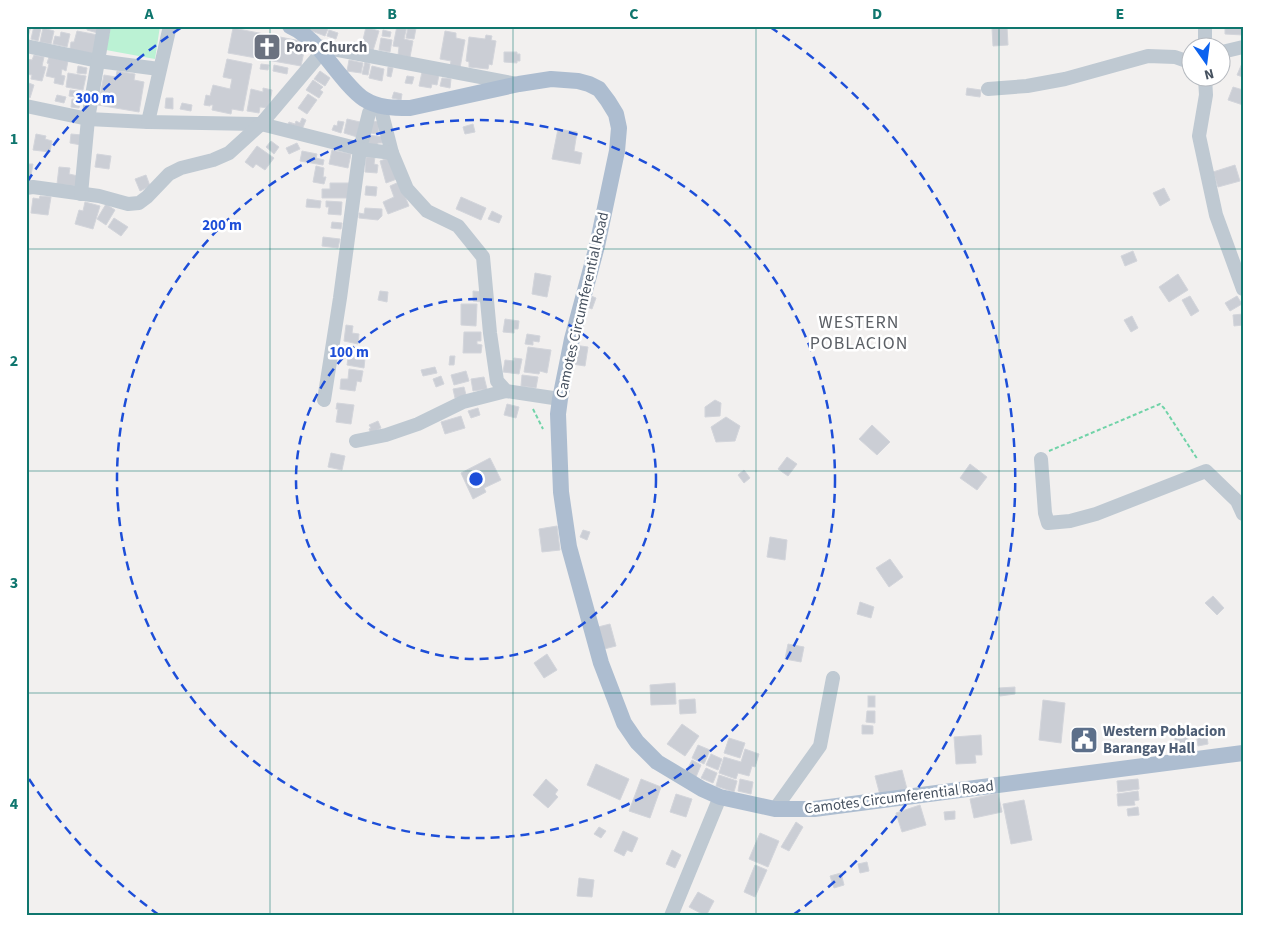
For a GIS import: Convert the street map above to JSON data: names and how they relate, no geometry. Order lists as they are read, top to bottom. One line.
{"streets":{"main road":["Camotes Circumferential Road"]},"districts":["WESTERN POBLACION"],"places":{"church":["Poro Church"],"public building":["Western Poblacion Barangay Hall"]},"north":"bottom","grid":{"columns":["A","B","C","D","E"],"rows":["1","2","3","4"]},"rings":["300 m","200 m","100 m"]}
